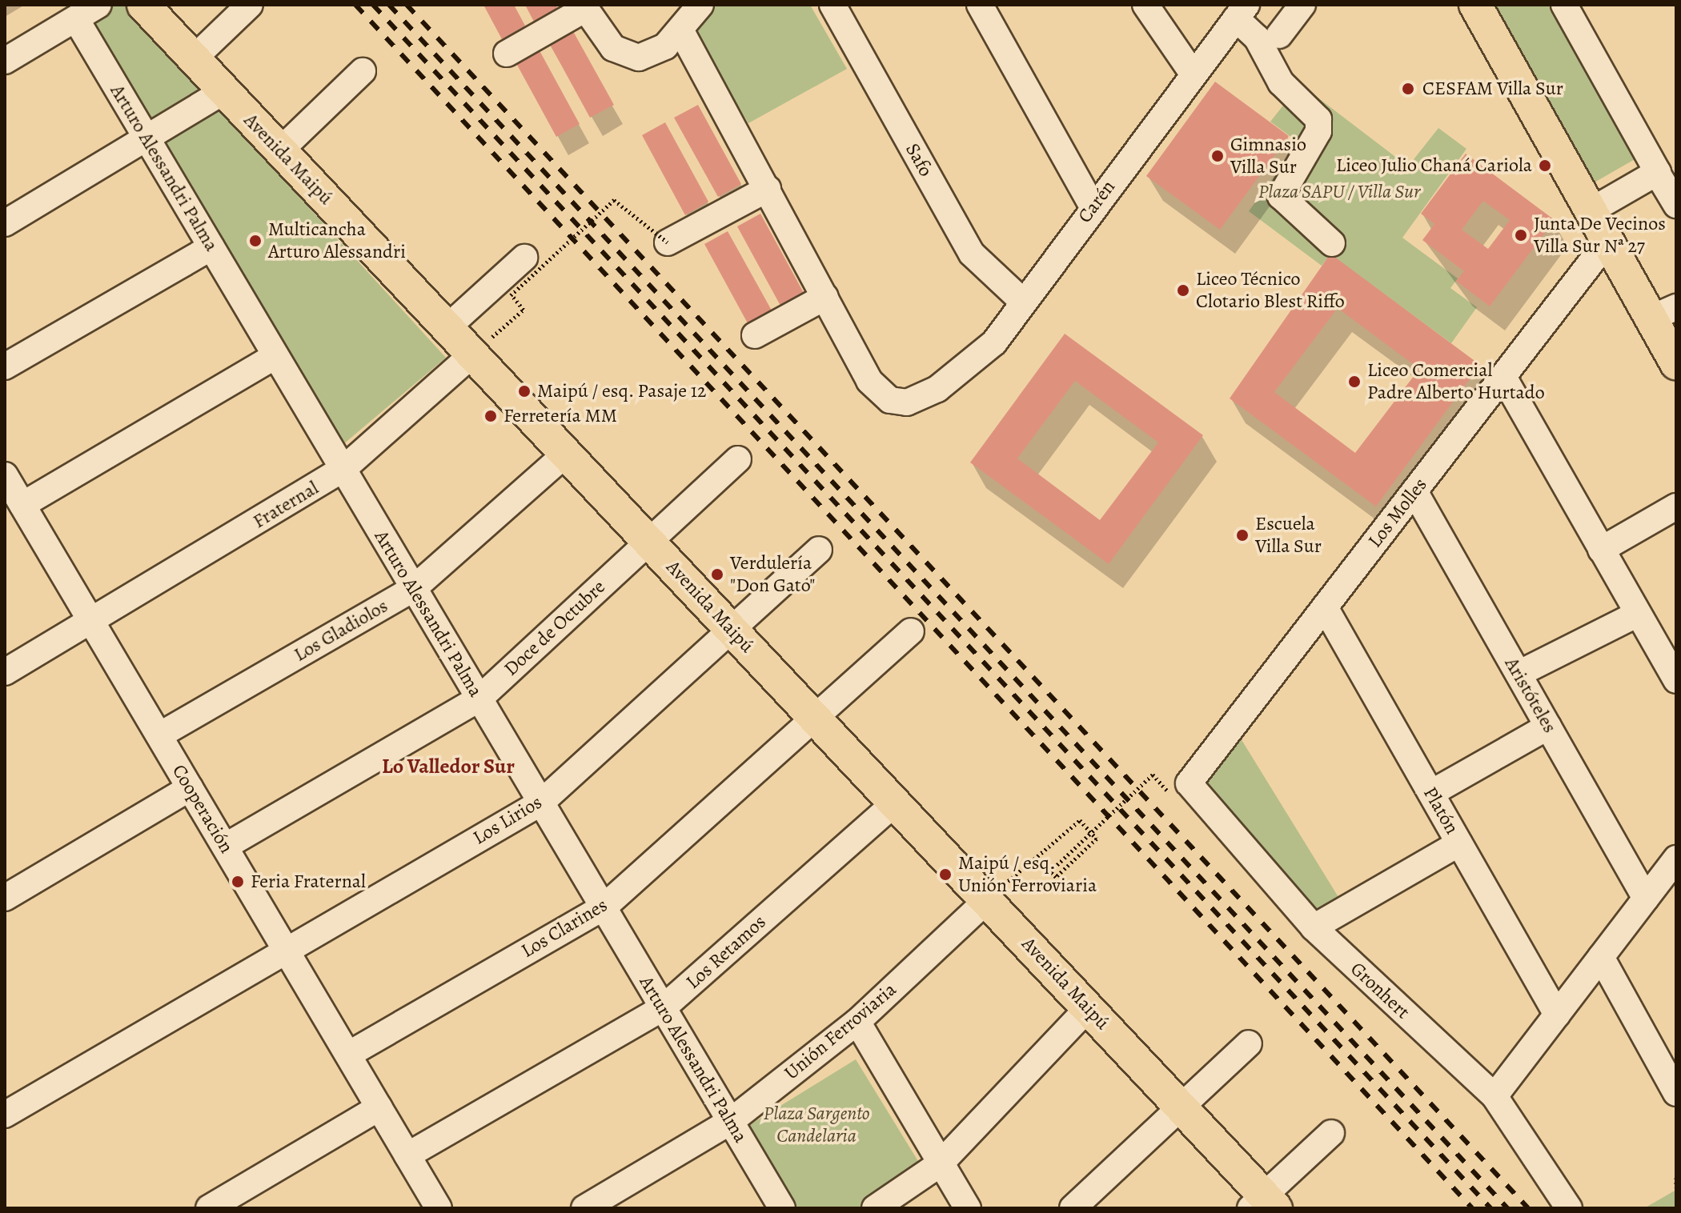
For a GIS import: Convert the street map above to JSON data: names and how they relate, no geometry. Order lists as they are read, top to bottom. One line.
{"streets":{"main road":["Avenida Maipú"],"street":["Safo","Arturo Alessandri Palma","Carén","Fraternal","Los Molles","Doce de Octubre","Los Gladiolos","Aristóteles","Cooperación","Platón","Los Lirios","Los Clarines","Los Retamos","Gronhert","Unión Ferroviaria"]},"crossings":[["Avenida Maipú","Fraternal"],["Avenida Maipú","Doce de Octubre"],["Avenida Maipú","Los Gladiolos"],["Avenida Maipú","Los Lirios"],["Avenida Maipú","Los Clarines"],["Avenida Maipú","Los Retamos"],["Avenida Maipú","Unión Ferroviaria"],["Safo","Carén"],["Arturo Alessandri Palma","Fraternal"],["Arturo Alessandri Palma","Doce de Octubre"],["Arturo Alessandri Palma","Los Gladiolos"],["Arturo Alessandri Palma","Los Lirios"],["Arturo Alessandri Palma","Los Clarines"],["Arturo Alessandri Palma","Los Retamos"],["Arturo Alessandri Palma","Unión Ferroviaria"],["Fraternal","Cooperación"],["Los Molles","Aristóteles"],["Los Molles","Platón"],["Los Molles","Gronhert"],["Doce de Octubre","Cooperación"],["Los Gladiolos","Cooperación"],["Cooperación","Los Lirios"],["Cooperación","Los Clarines"],["Cooperación","Los Retamos"]],"districts":["Lo Valledor Sur"],"parks":["Plaza SAPU / Villa Sur","Plaza Sargento Candelaria"],"places":["CESFAM Villa Sur","Gimnasio Villa Sur","Liceo Julio Chaná Cariola","Junta De Vecinos Villa Sur Nª 27","Multicancha Arturo Alessandri","Liceo Técnico Clotario Blest Riffo","Liceo Comercial Padre Alberto Hurtado","Maipú / esq. Pasaje 12","Ferretería MM","Escuela Villa Sur","Verdulería \"Don Gato\"","Maipú / esq. Unión Ferroviaria","Feria Fraternal"]}
